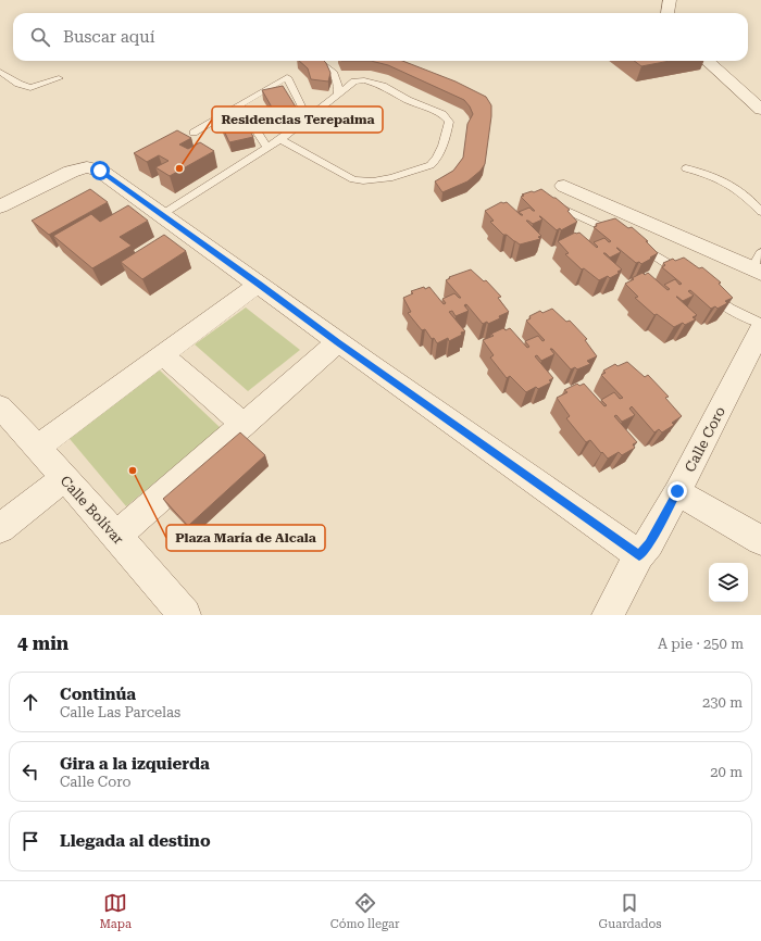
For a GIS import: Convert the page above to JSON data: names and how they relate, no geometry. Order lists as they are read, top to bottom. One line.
{"streets":{"street":["Calle Coro","Calle Bolívar"]},"places":["Residencias Terepaima","Plaza María de Alcala"],"page":{"search":"Buscar aquí","heading":["4 min","A pie · 250 m"],"list":[["Continúa","Calle Las Parcelas","230 m"],["Gira a la izquierda","Calle Coro","20 m"],"Llegada al destino"],"nav":["Mapa","Cómo llegar","Guardados"]}}
